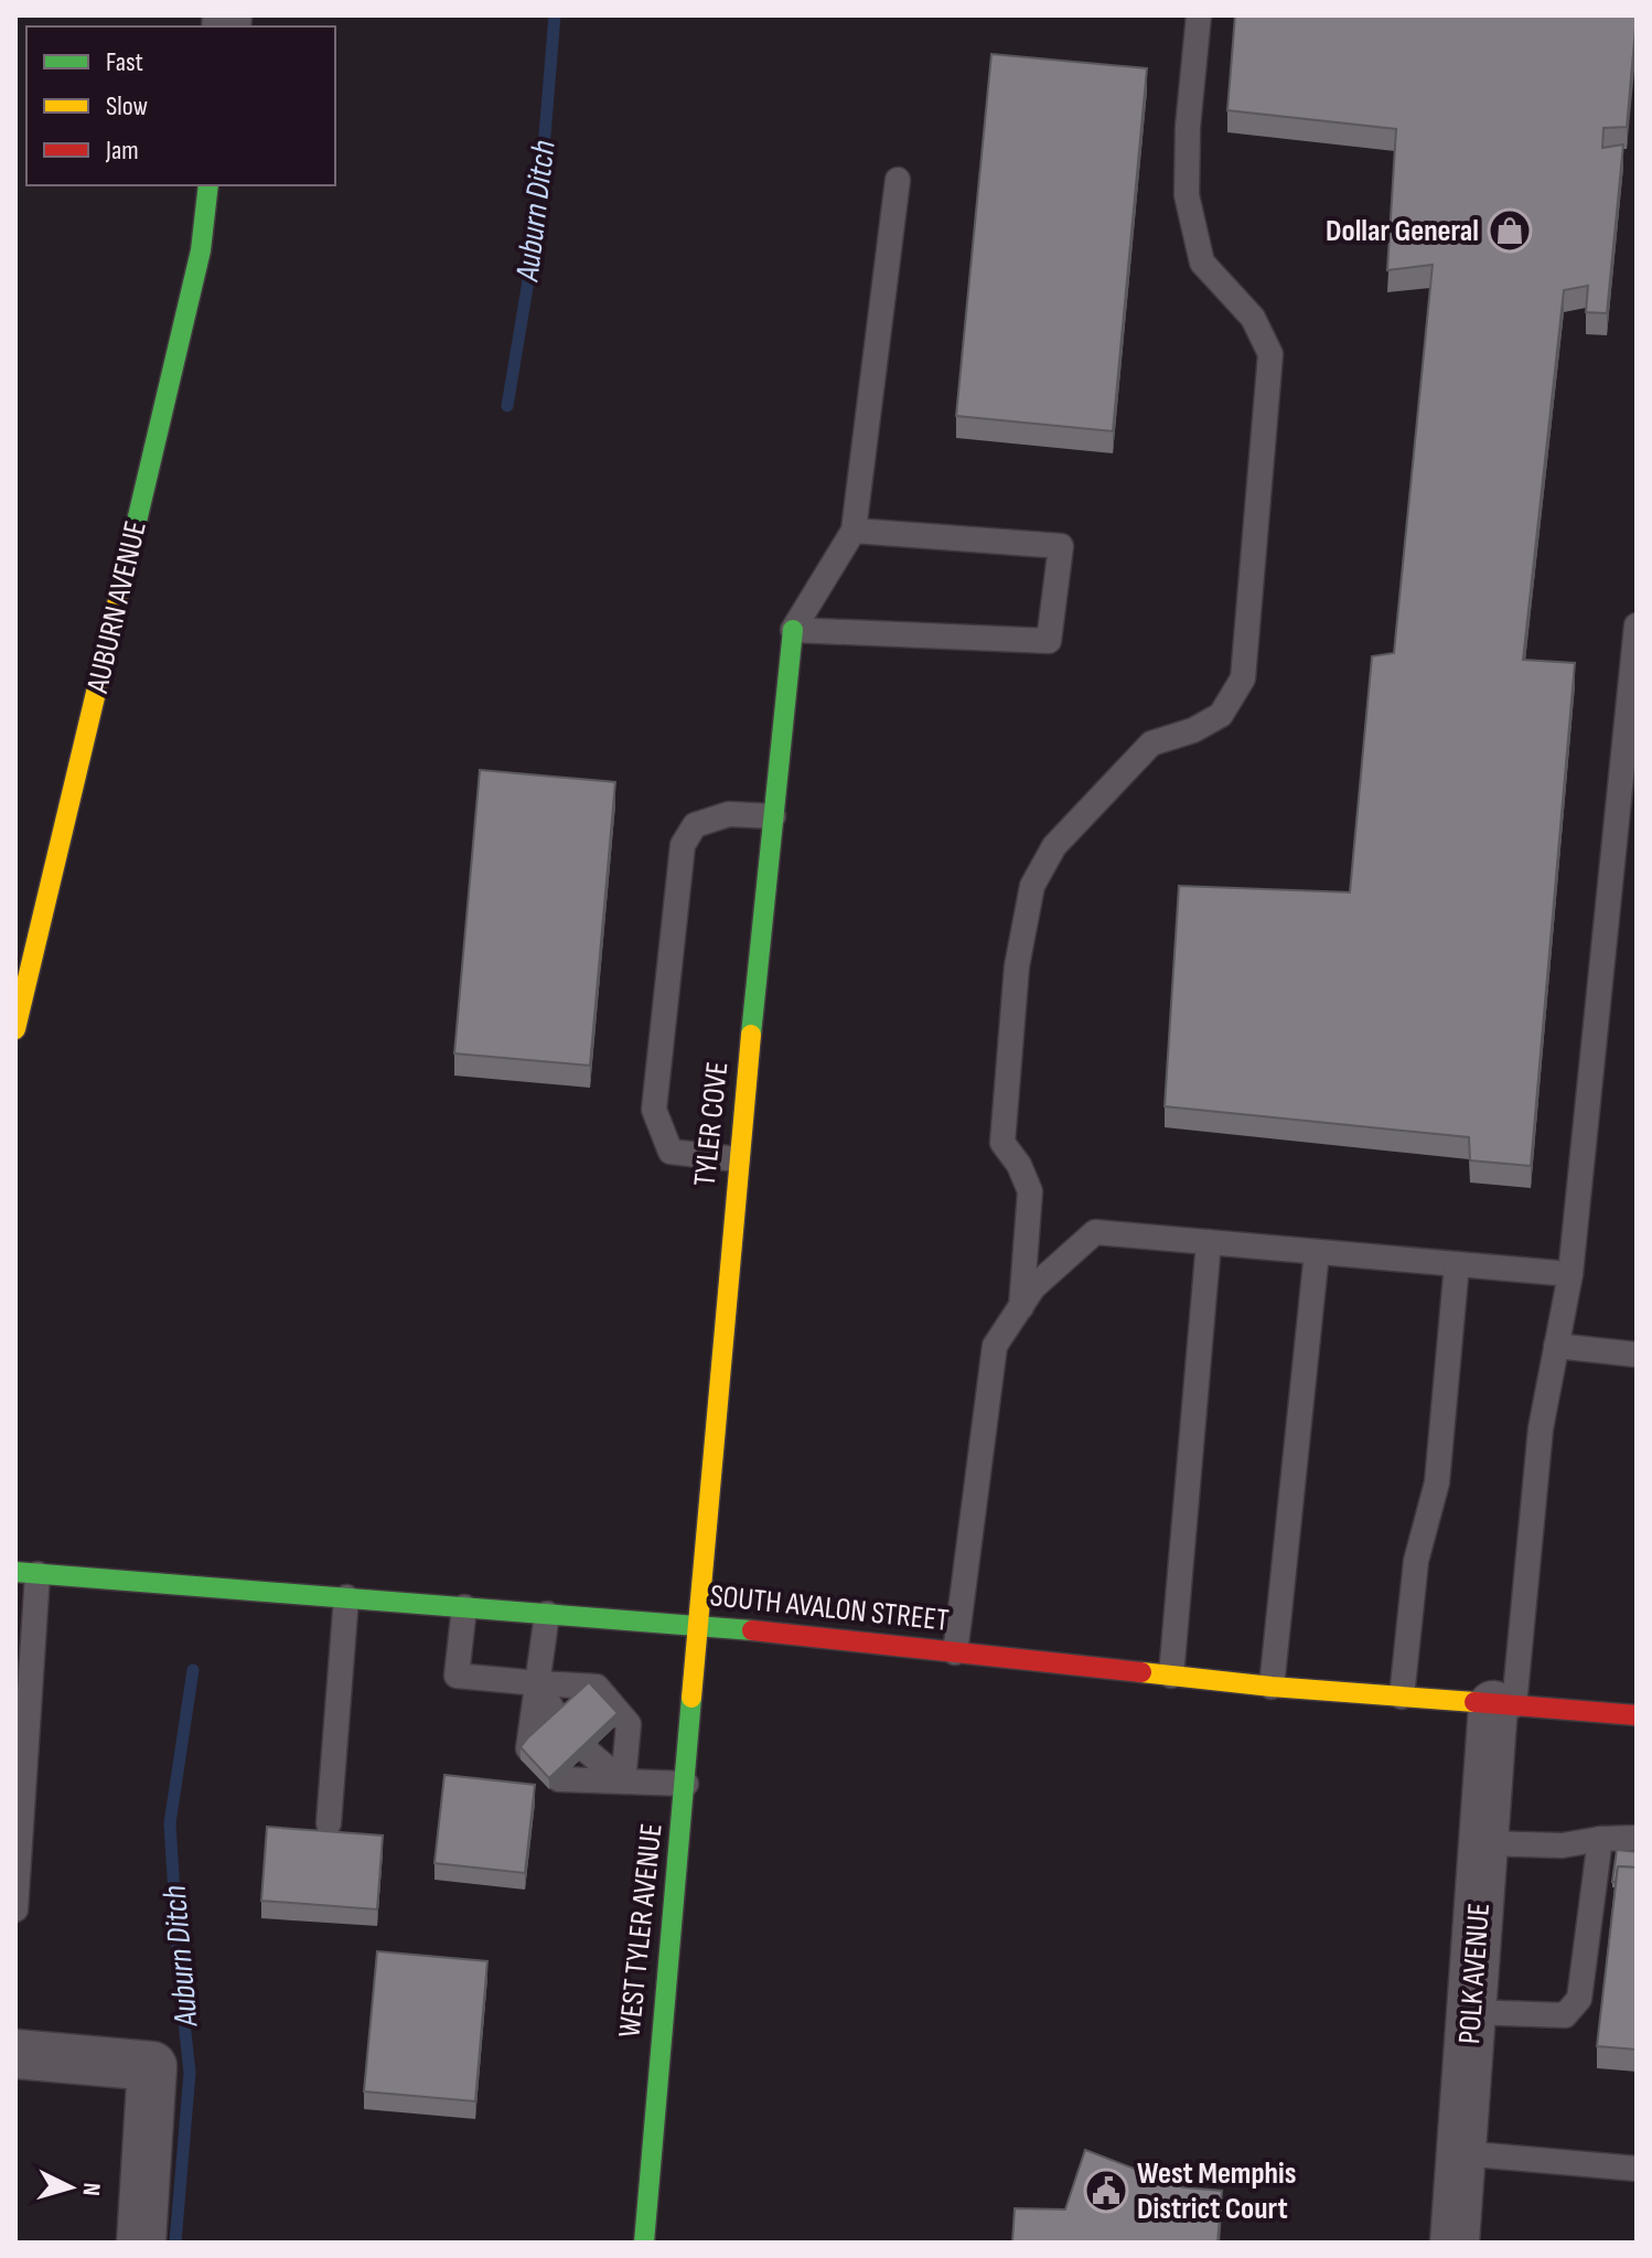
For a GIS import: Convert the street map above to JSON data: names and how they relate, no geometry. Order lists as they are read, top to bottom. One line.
{"streets":{"street":["AUBURN AVENUE","TYLER COVE","SOUTH AVALON STREET","WEST TYLER AVENUE","POLK AVENUE"]},"crossings":[["TYLER COVE","SOUTH AVALON STREET"],["TYLER COVE","WEST TYLER AVENUE"],["SOUTH AVALON STREET","WEST TYLER AVENUE"],["SOUTH AVALON STREET","POLK AVENUE"]],"water":["Auburn Ditch"],"places":{"shop":["Dollar General"],"public building":["West Memphis District Court"]},"legend":["Fast","Slow","Jam"],"north":"right"}
